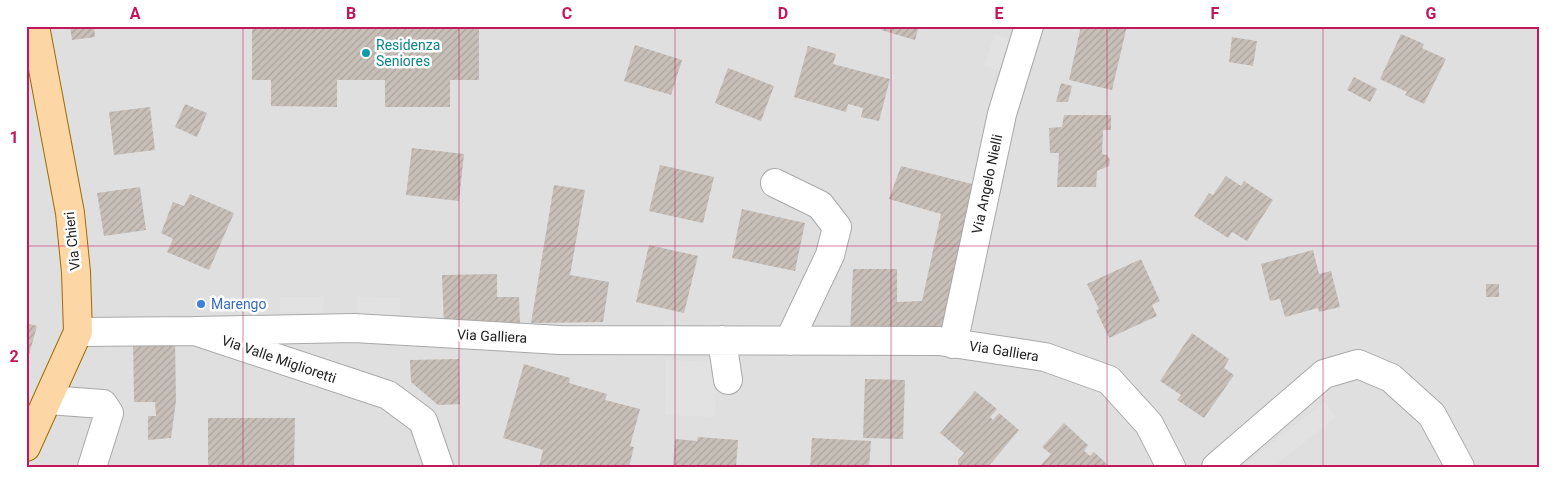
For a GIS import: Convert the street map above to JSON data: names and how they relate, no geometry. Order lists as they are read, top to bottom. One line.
{"streets":{"main road":["Via Chieri"],"street":["Via Angelo Nielli","Via Galliera","Via Valle Miglioretti"]},"crossings":[["Via Angelo Nielli","Via Galliera"],["Via Chieri","Via Valle Miglioretti"],["Via Galliera","Via Valle Miglioretti"]],"places":["Residenza Seniores","Marengo"],"grid":{"columns":["A","B","C","D","E","F","G"],"rows":["1","2"]}}
